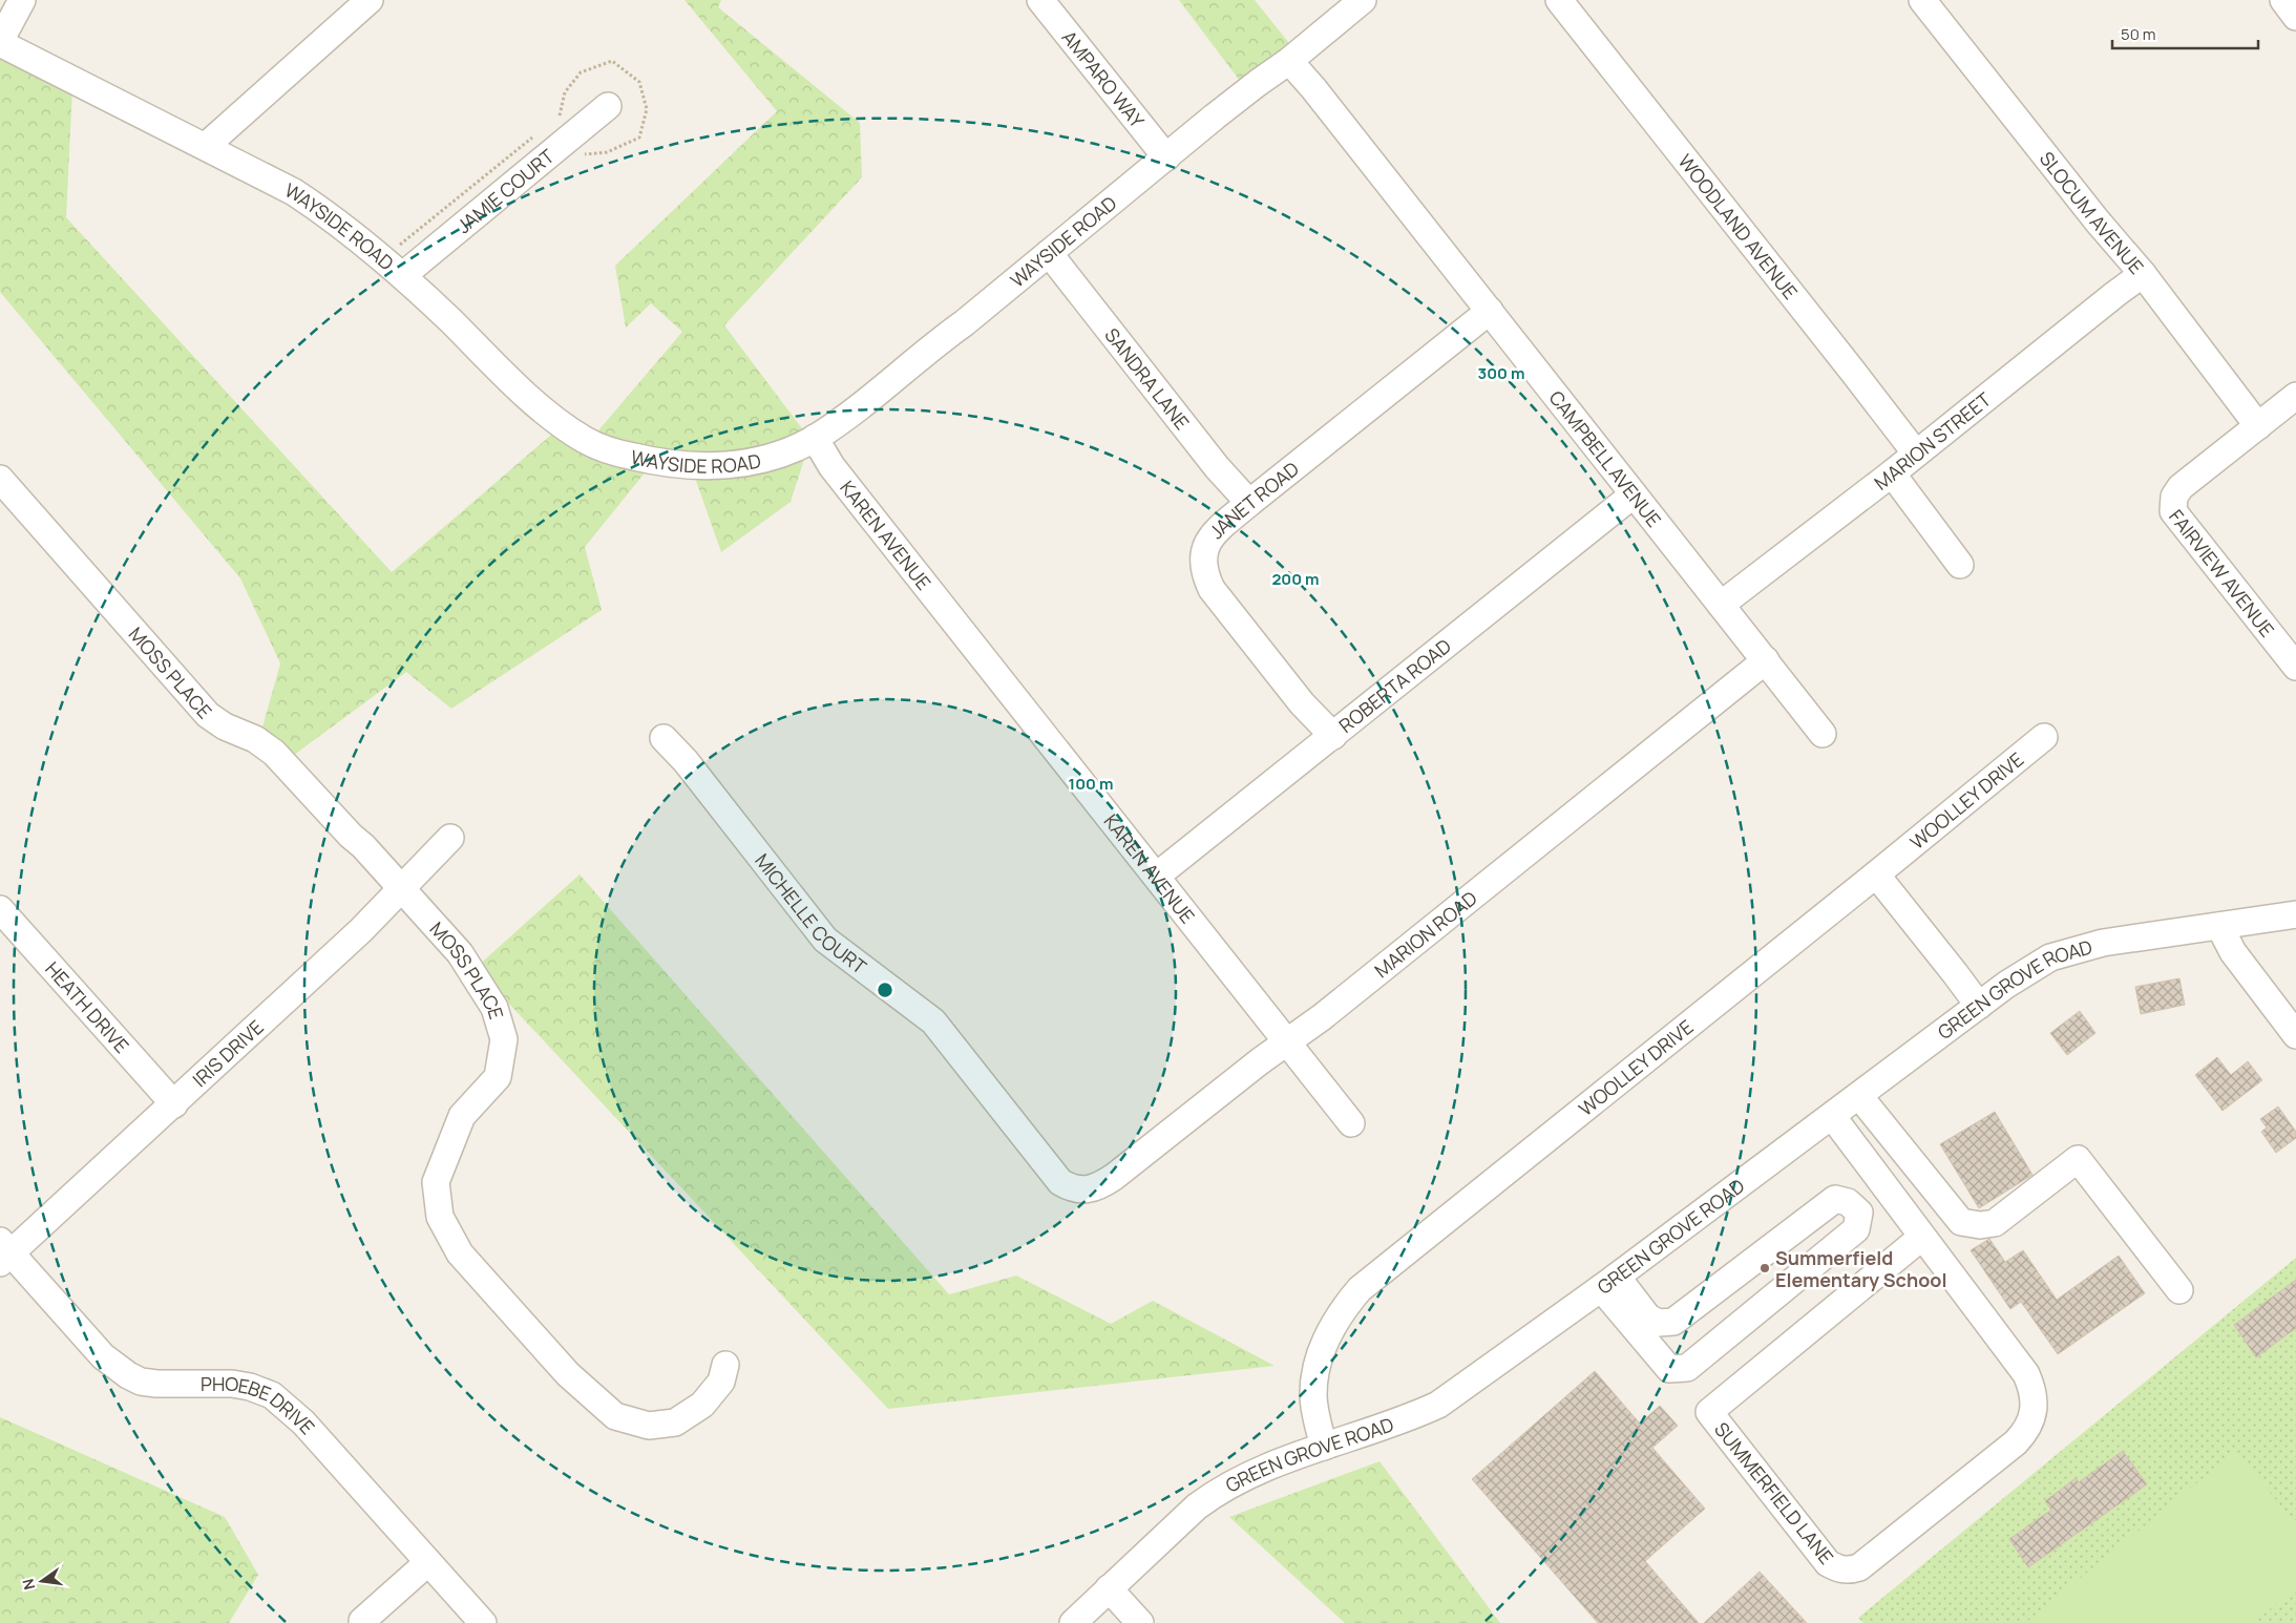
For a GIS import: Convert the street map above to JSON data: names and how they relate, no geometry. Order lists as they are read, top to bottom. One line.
{"streets":{"street":["AMPARO WAY","JAMIE COURT","SLOCUM AVENUE","WOODLAND AVENUE","WAYSIDE ROAD","SANDRA LANE","MARION STREET","CAMPBELL AVENUE","JANET ROAD","KAREN AVENUE","FAIRVIEW AVENUE","MOSS PLACE","ROBERTA ROAD","WOOLLEY DRIVE","MICHELLE COURT","MARION ROAD","GREEN GROVE ROAD","HEATH DRIVE","IRIS DRIVE","PHOEBE DRIVE","SUMMERFIELD LANE"]},"crossings":[["AMPARO WAY","WAYSIDE ROAD"],["JAMIE COURT","WAYSIDE ROAD"],["SLOCUM AVENUE","MARION STREET"],["SLOCUM AVENUE","FAIRVIEW AVENUE"],["WOODLAND AVENUE","MARION STREET"],["WAYSIDE ROAD","SANDRA LANE"],["WAYSIDE ROAD","CAMPBELL AVENUE"],["WAYSIDE ROAD","KAREN AVENUE"],["SANDRA LANE","JANET ROAD"],["MARION STREET","CAMPBELL AVENUE"],["CAMPBELL AVENUE","JANET ROAD"],["CAMPBELL AVENUE","ROBERTA ROAD"],["CAMPBELL AVENUE","MARION ROAD"],["JANET ROAD","ROBERTA ROAD"],["KAREN AVENUE","ROBERTA ROAD"],["KAREN AVENUE","MARION ROAD"],["MOSS PLACE","IRIS DRIVE"],["WOOLLEY DRIVE","GREEN GROVE ROAD"],["MICHELLE COURT","MARION ROAD"],["GREEN GROVE ROAD","SUMMERFIELD LANE"],["HEATH DRIVE","IRIS DRIVE"],["IRIS DRIVE","PHOEBE DRIVE"]],"places":["Summerfield Elementary School"],"scale_bar":"50 m","north":"left","rings":["300 m","200 m","100 m"]}
